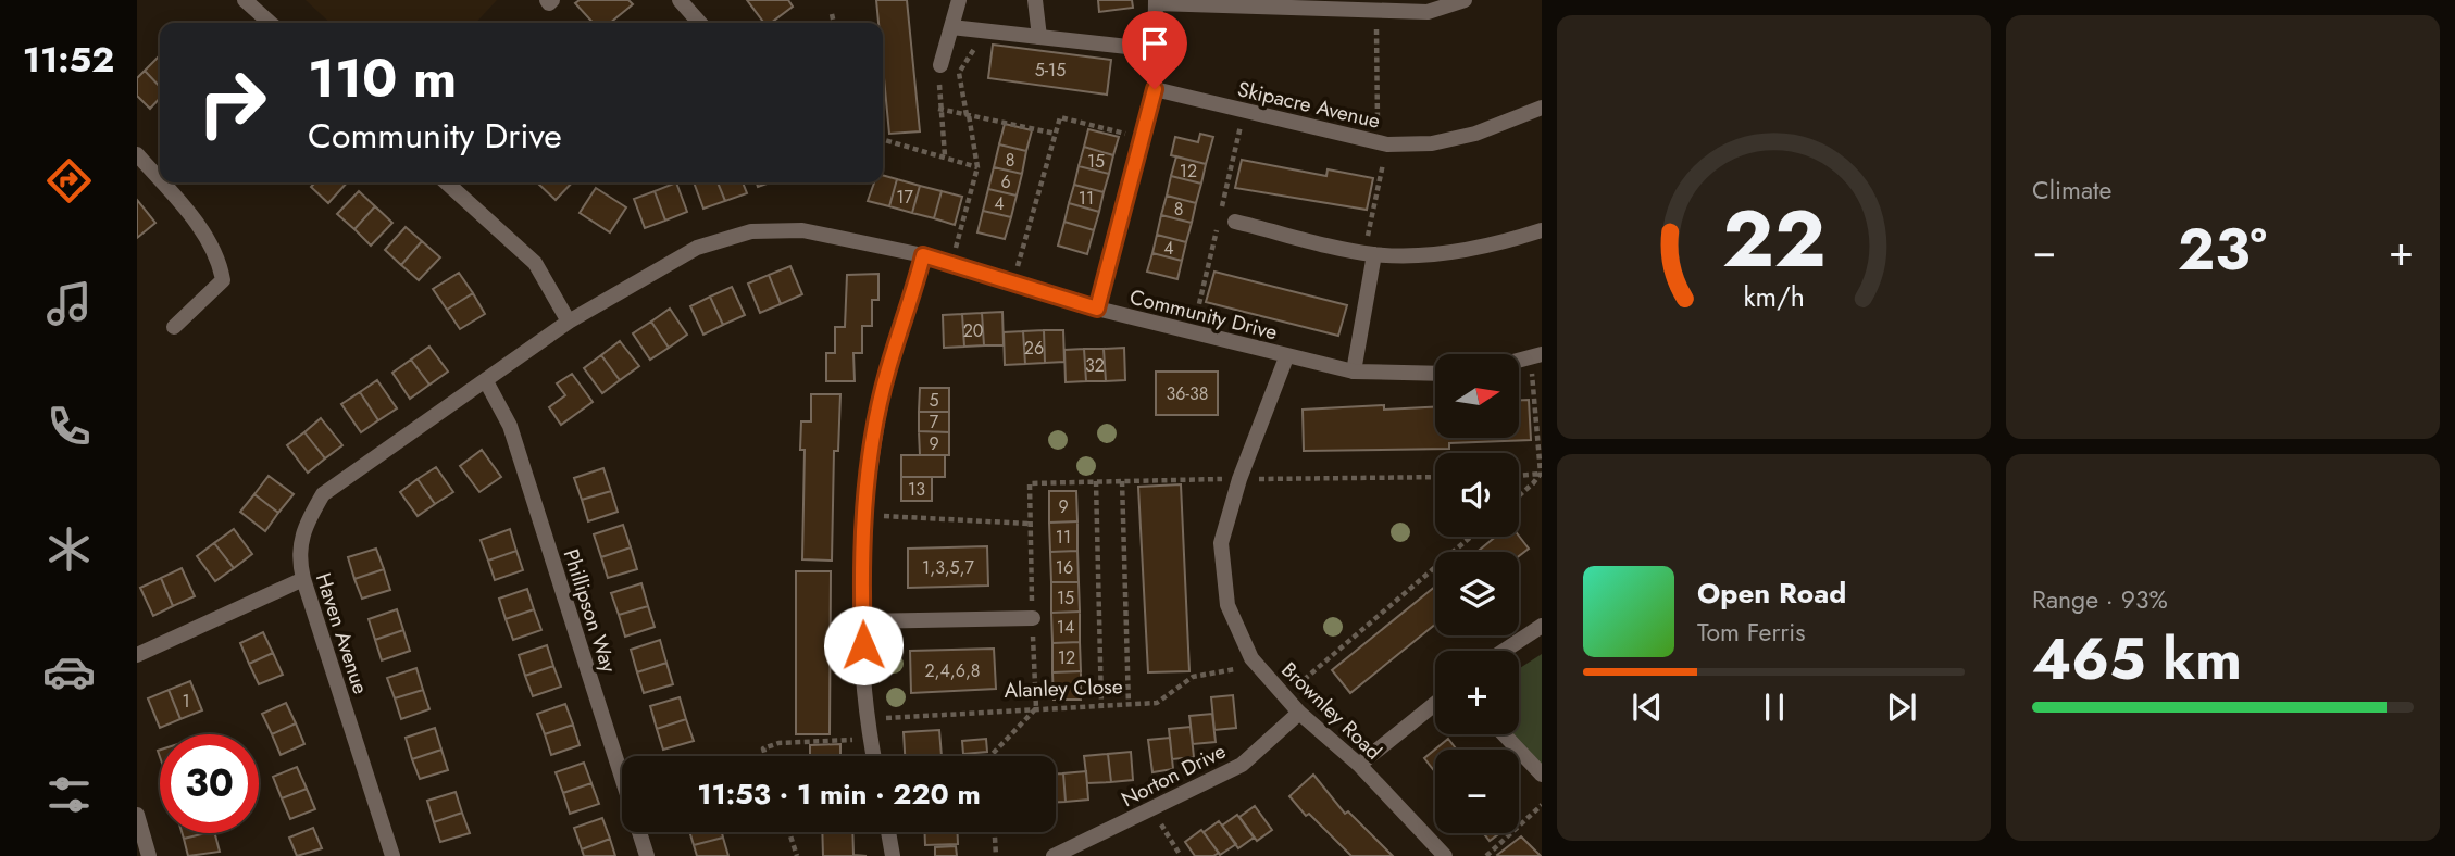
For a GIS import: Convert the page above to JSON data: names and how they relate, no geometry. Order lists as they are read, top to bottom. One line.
{"streets":{"street":["Skipacre Avenue","Community Drive","Phillipson Way","Haven Avenue","Brownley Road","Norton Drive"],"path":["Alanley Close"]},"crossings":[["Community Drive","Haven Avenue"],["Community Drive","Brownley Road"],["Phillipson Way","Haven Avenue"],["Alanley Close","Brownley Road"],["Brownley Road","Norton Drive"]],"house_numbers":["5-15","8","15","12","6","17","11","4","8","4","20","26","32","36-38","5","7","9","13","9","11","1,3,5,7","16","15","14","12","2,4,6,8","1"],"north":"right","page":{"tabs":"11:52","tile":["Climate",["Range · 93%","465 km"]],"turn":["110 m","Community Drive"],"heat":["−","23°","+"],"map_buttons":["+","−"],"song":["Open Road","Tom Ferris"],"limit":"30","trip":"11:53 · 1 min · 220 m","gauge":["22","km/h"]}}
